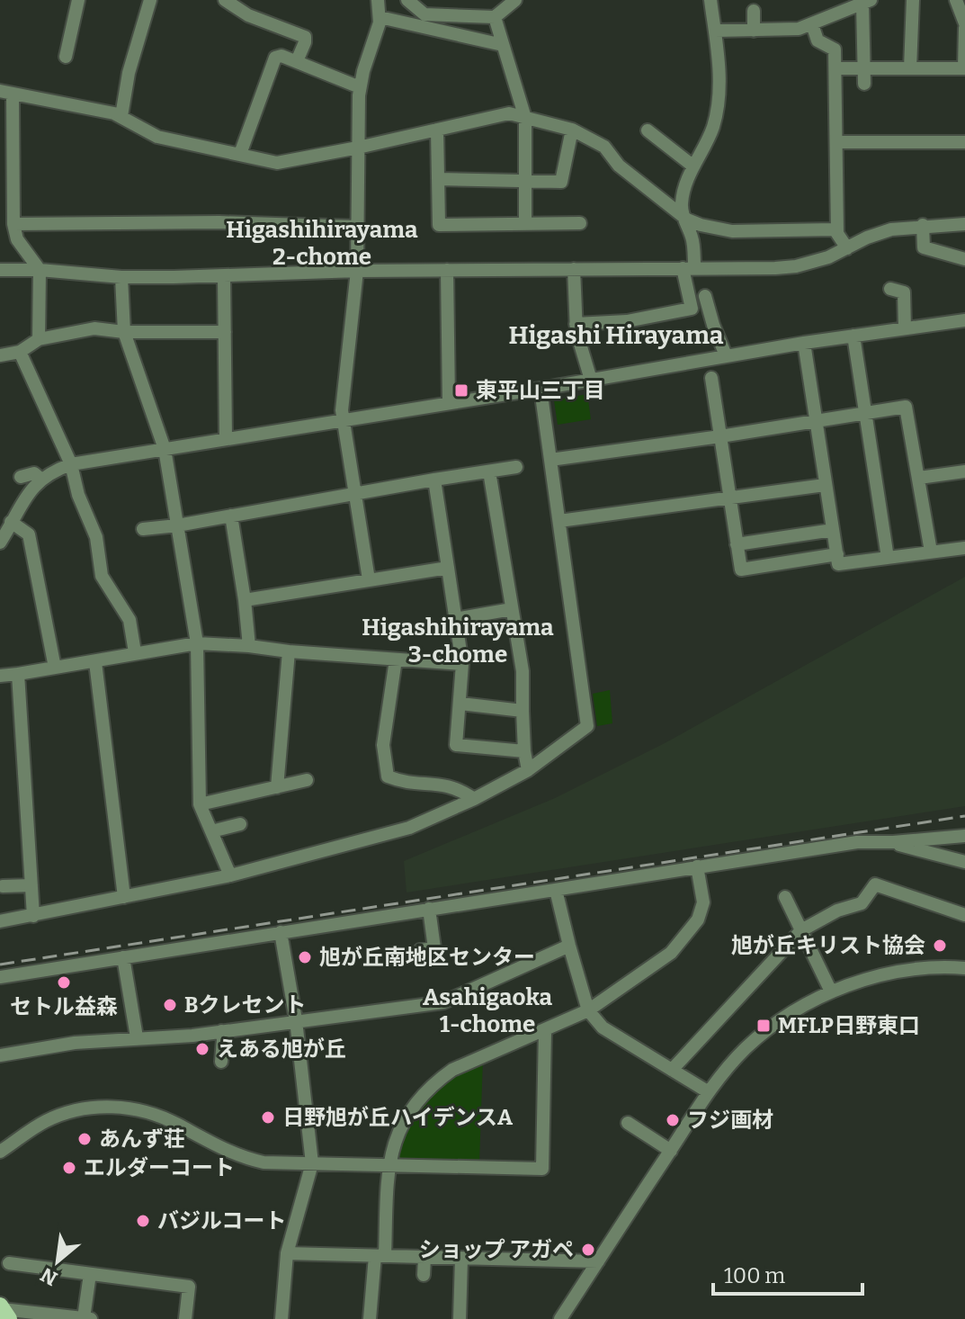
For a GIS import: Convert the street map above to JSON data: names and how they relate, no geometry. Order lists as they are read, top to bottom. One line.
{"districts":["Higashihirayama 2-chome","Higashi Hirayama","Higashihirayama 3-chome","Asahigaoka 1-chome"],"places":{"transit":["東平山三丁目","MFLP日野東口"],"other":["旭が丘キリスト協会","旭が丘南地区センター","セトル益森","Bクレセント","えある旭が丘","日野旭が丘ハイデンスA","フジ画材","あんず荘","エルダーコート","バジルコート","ショップ アガペ"]},"scale_bar":"100 m","north":"bottom left"}
